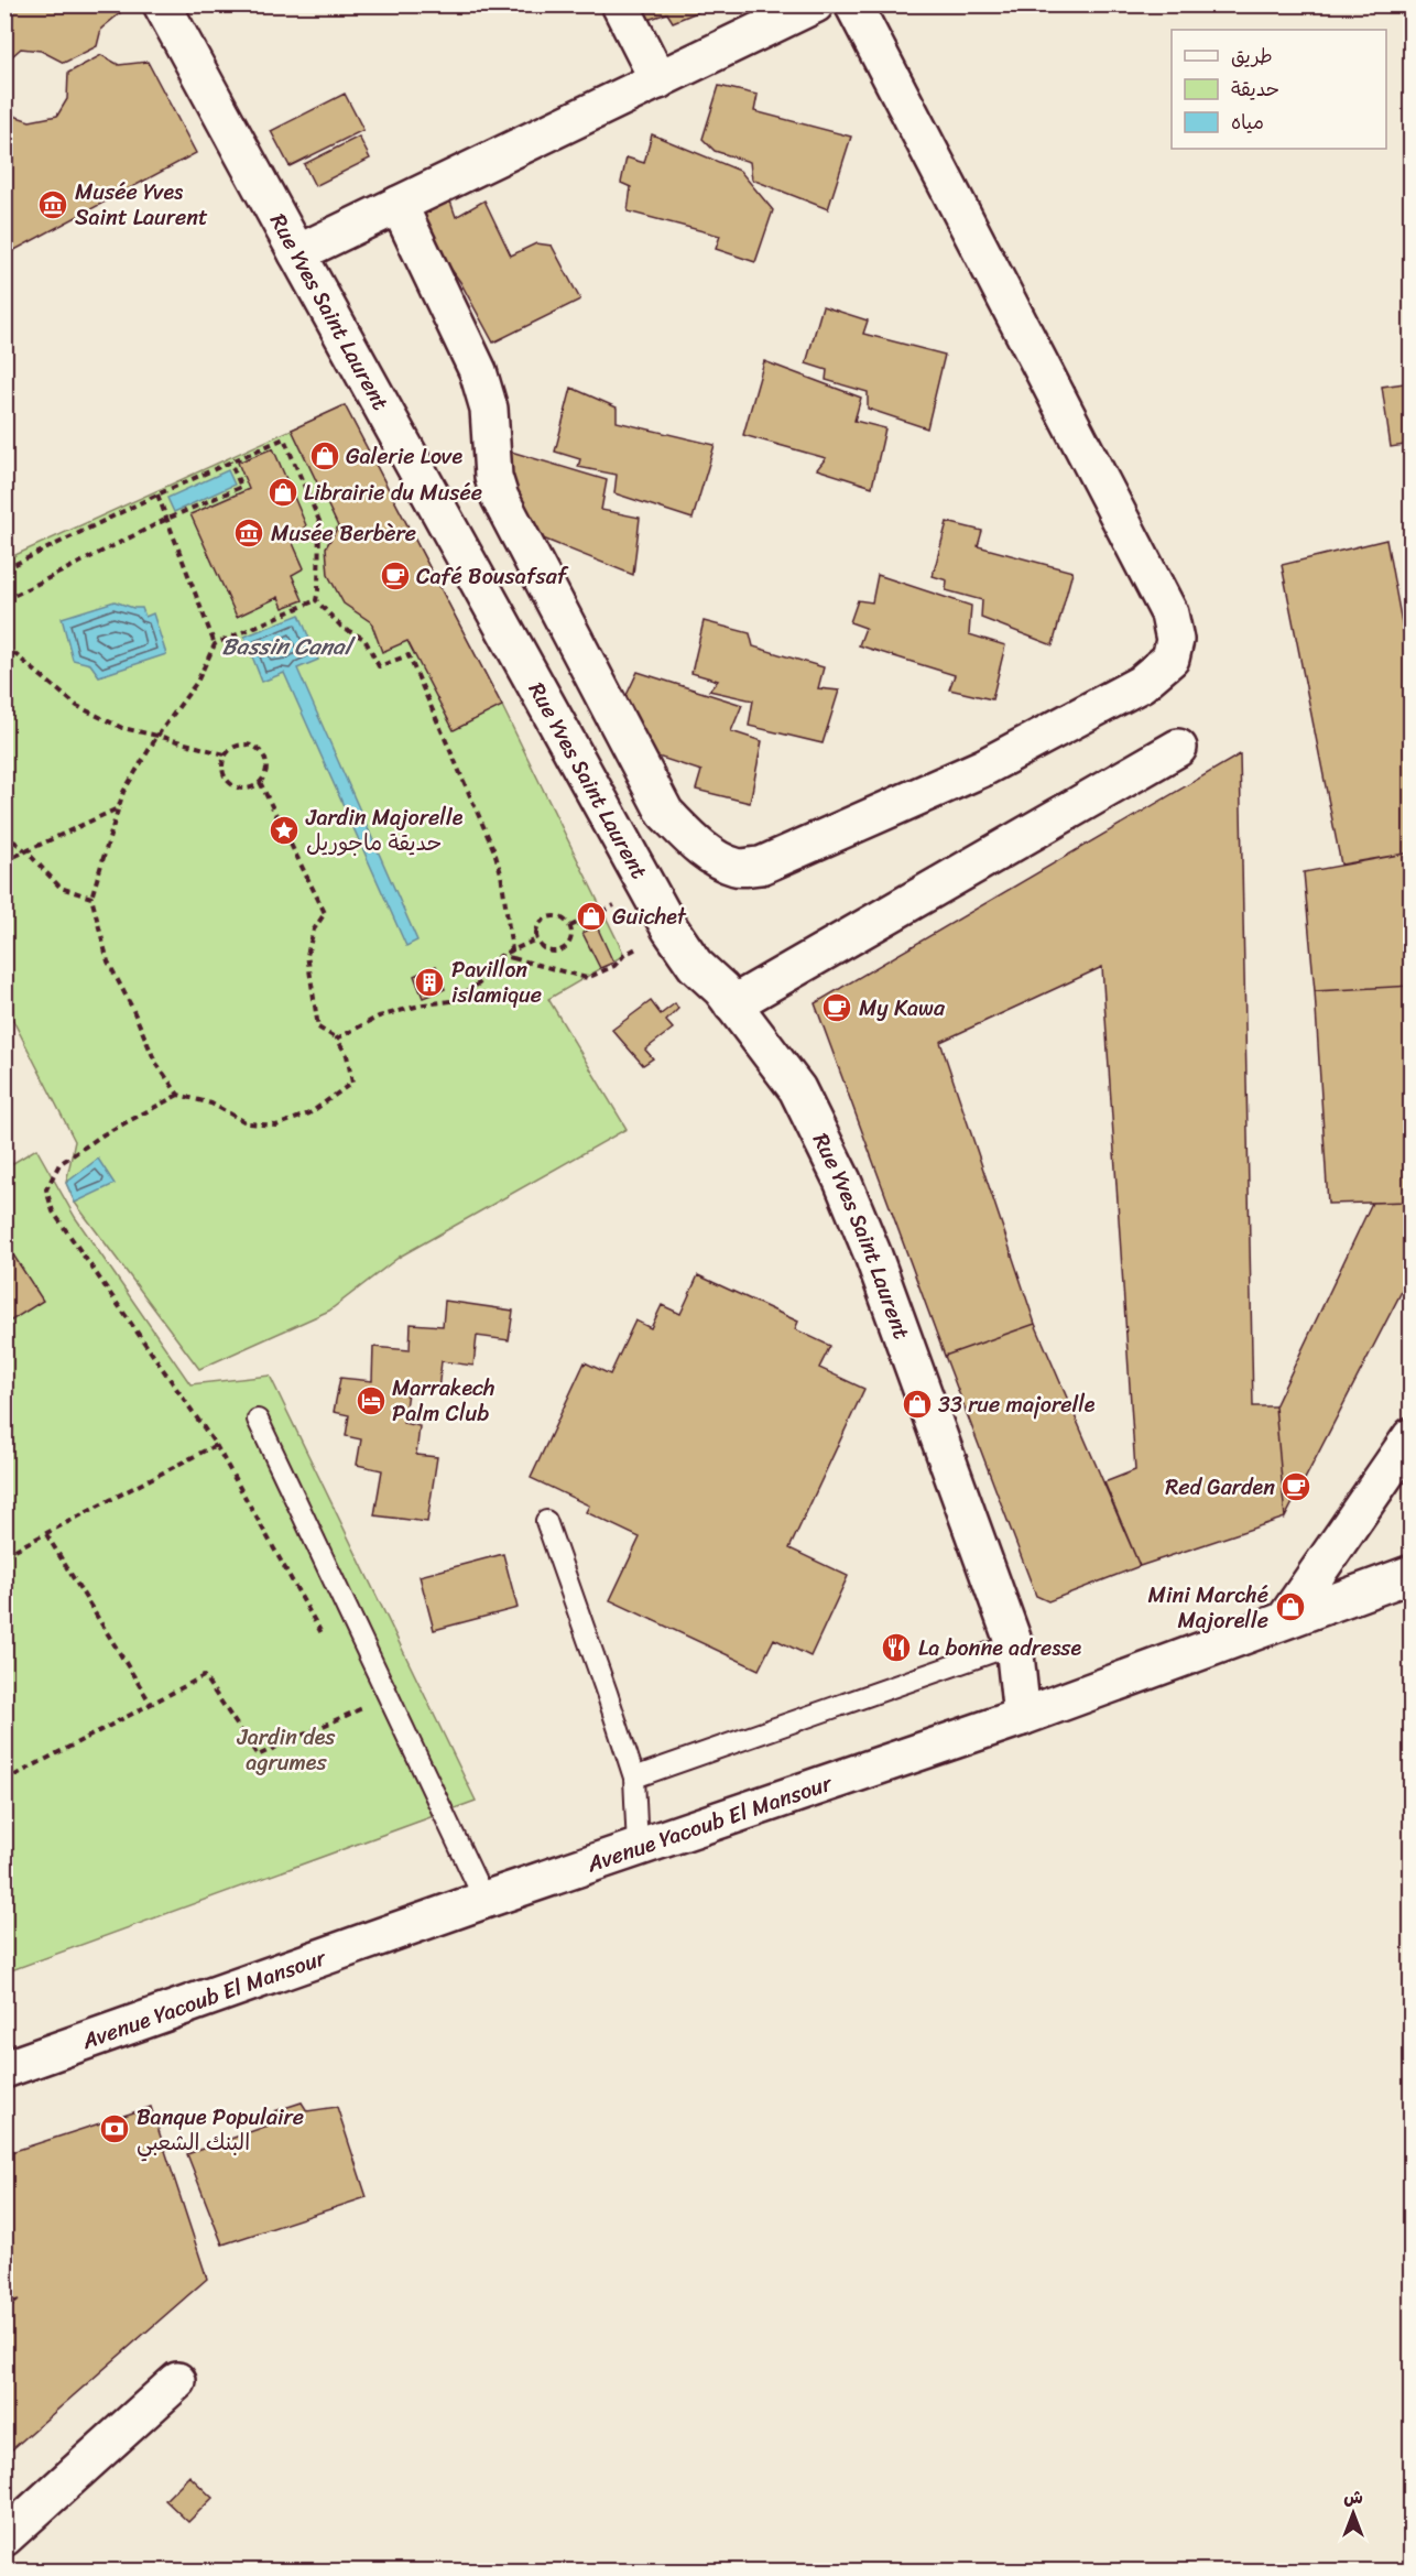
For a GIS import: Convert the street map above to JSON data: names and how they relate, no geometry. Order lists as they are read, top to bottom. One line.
{"streets":{"street":["Rue Yves Saint Laurent","Avenue Yacoub El Mansour"]},"crossings":[["Rue Yves Saint Laurent","Avenue Yacoub El Mansour"]],"water":["Bassin Canal"],"parks":["Jardin des agrumes"],"places":{"museum":["Musée Yves Saint Laurent","Musée Berbère"],"shop":["Galerie Love","Librairie du Musée","Guichet","33 rue majorelle","Mini Marché Majorelle"],"cafe":["Café Bousafsaf","My Kawa","Red Garden"],"place":["Jardin Majorelle حديقة ماجوريل"],"building":["Pavillon islamique"],"hotel":["Marrakech Palm Club"],"restaurant":["La bonne adresse"],"bank":["Banque Populaire البنك الشعبي"]},"legend":["طريق","حديقة","مياه"],"north":"top"}
